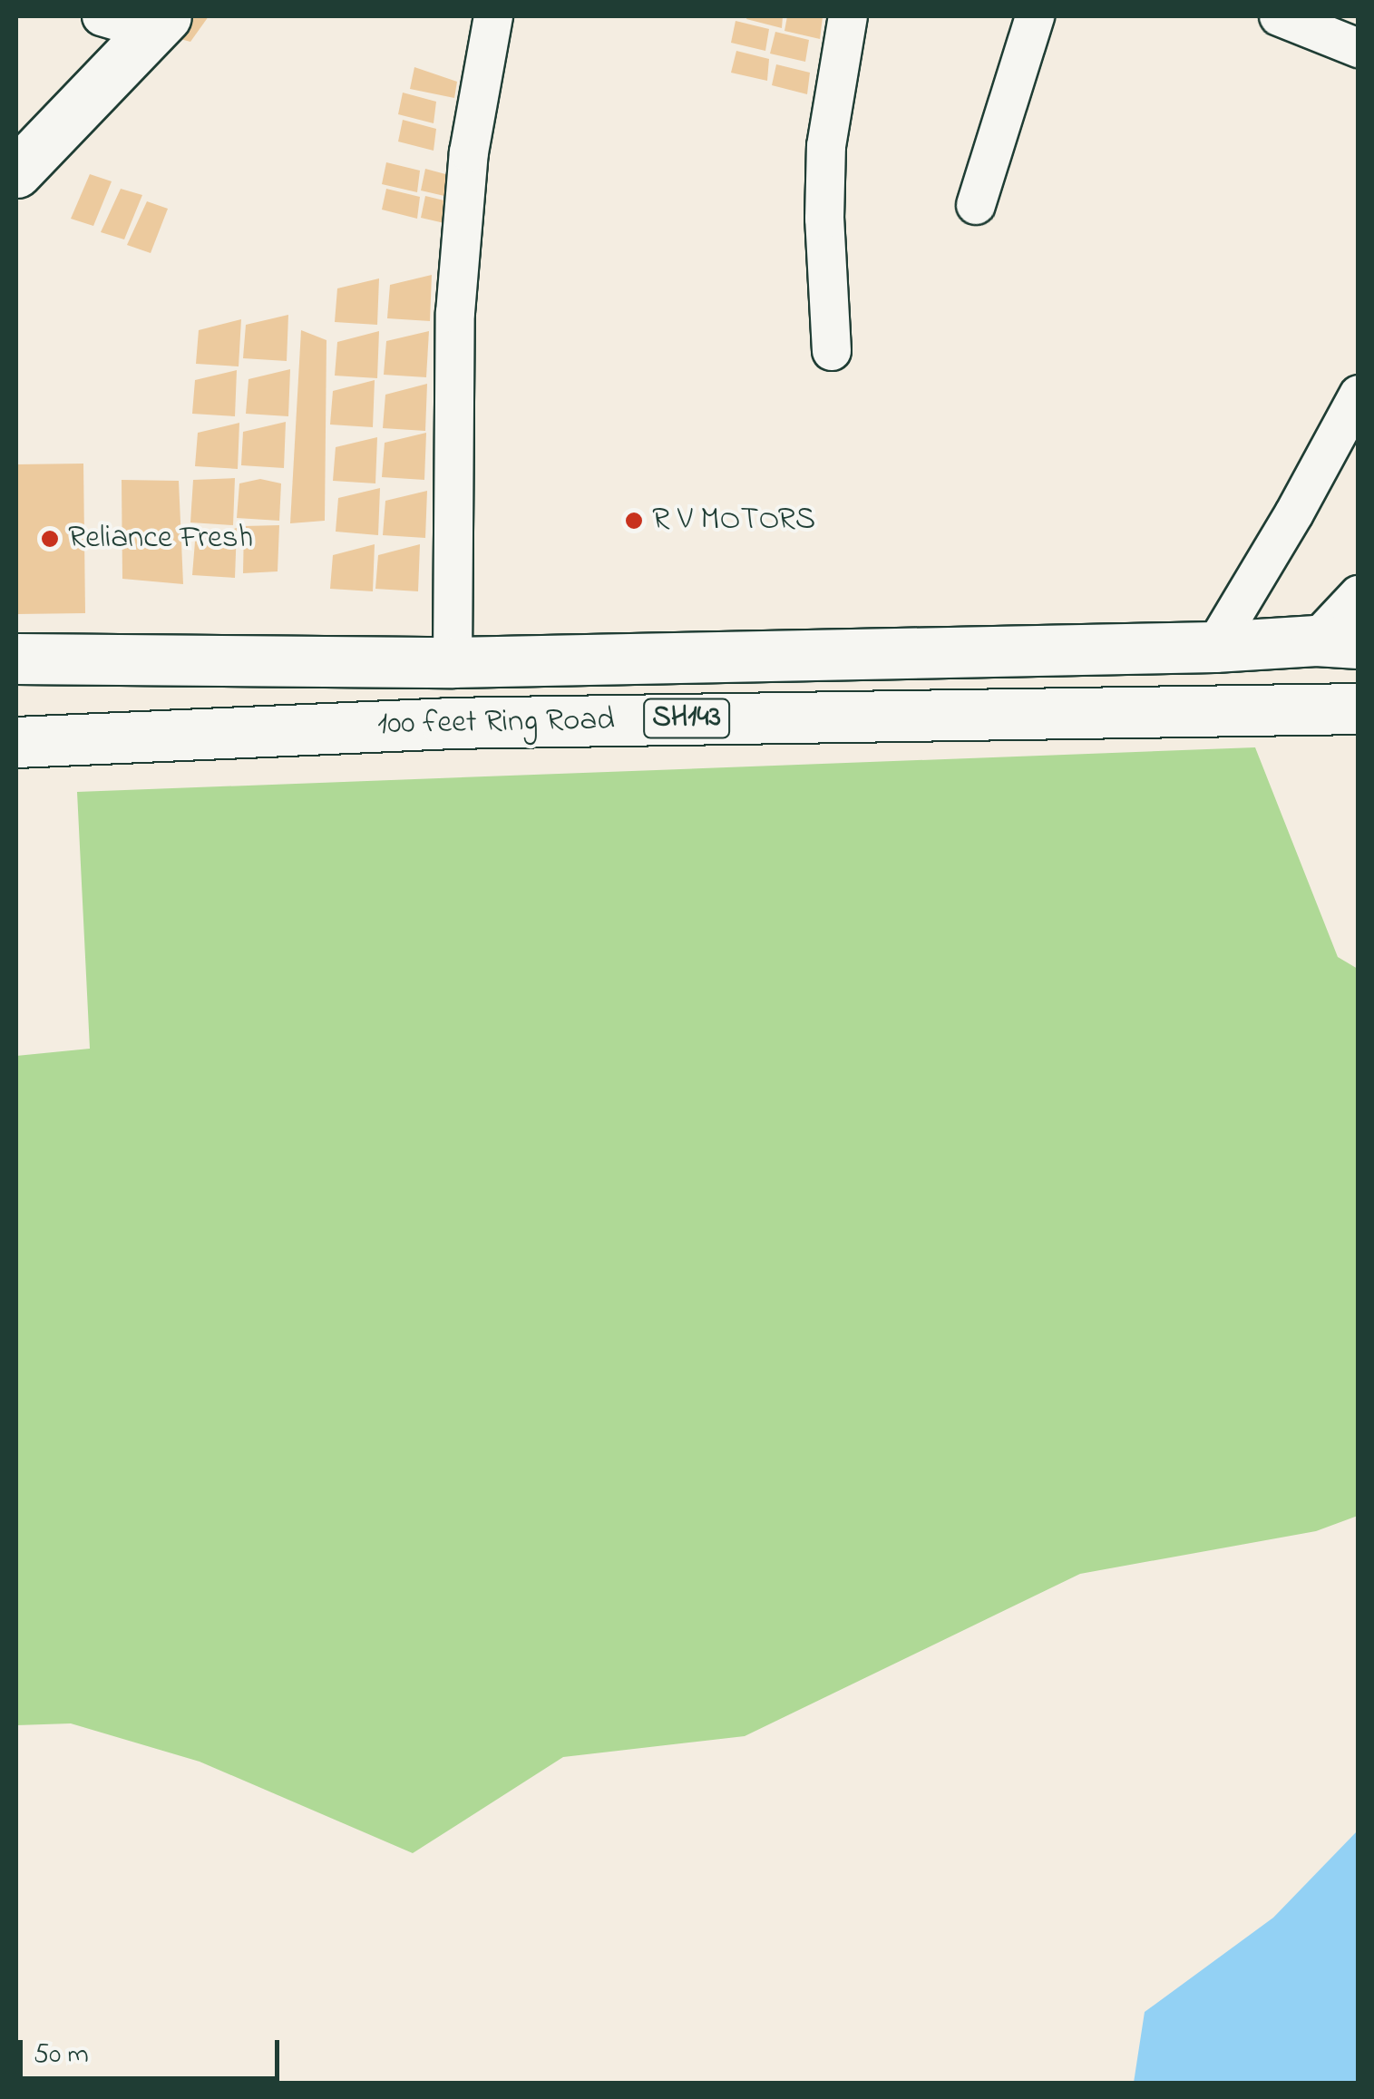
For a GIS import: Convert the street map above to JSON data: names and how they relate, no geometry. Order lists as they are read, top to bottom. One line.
{"streets":{"main road":["SH143","100 feet Ring Road"]},"places":["R V MOTORS","Reliance Fresh"],"scale_bar":"50 m"}
